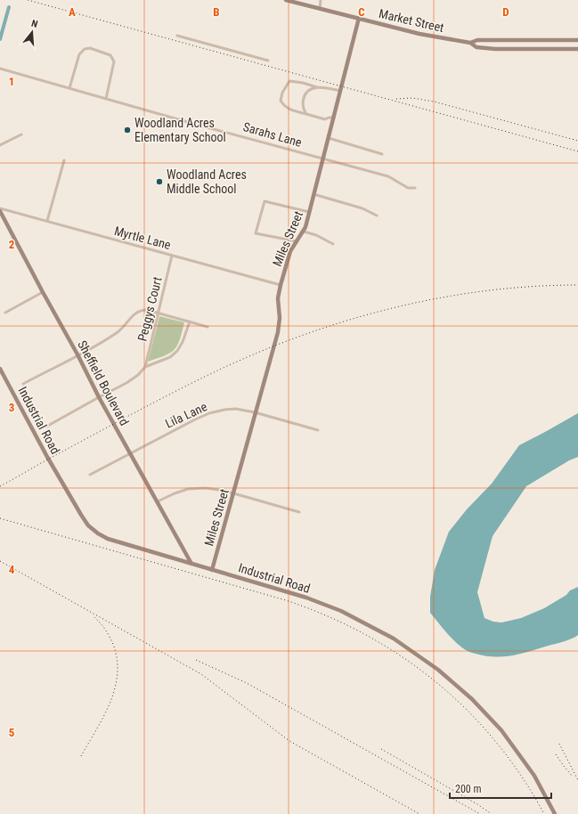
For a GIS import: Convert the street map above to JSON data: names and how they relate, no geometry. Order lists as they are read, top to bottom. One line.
{"streets":{"street":["Market Street","Sarahs Lane","Myrtle Lane","Miles Street","Peggys Court","Sheffield Boulevard","Lila Lane","Industrial Road"]},"crossings":[["Market Street","Miles Street"],["Sarahs Lane","Miles Street"],["Myrtle Lane","Miles Street"],["Myrtle Lane","Peggys Court"],["Miles Street","Lila Lane"],["Miles Street","Industrial Road"],["Sheffield Boulevard","Lila Lane"],["Sheffield Boulevard","Industrial Road"]],"places":["Woodland Acres Elementary School","Woodland Acres Middle School"],"scale_bar":"200 m","north":"top","grid":{"columns":["A","B","C","D"],"rows":["1","2","3","4","5"]}}
